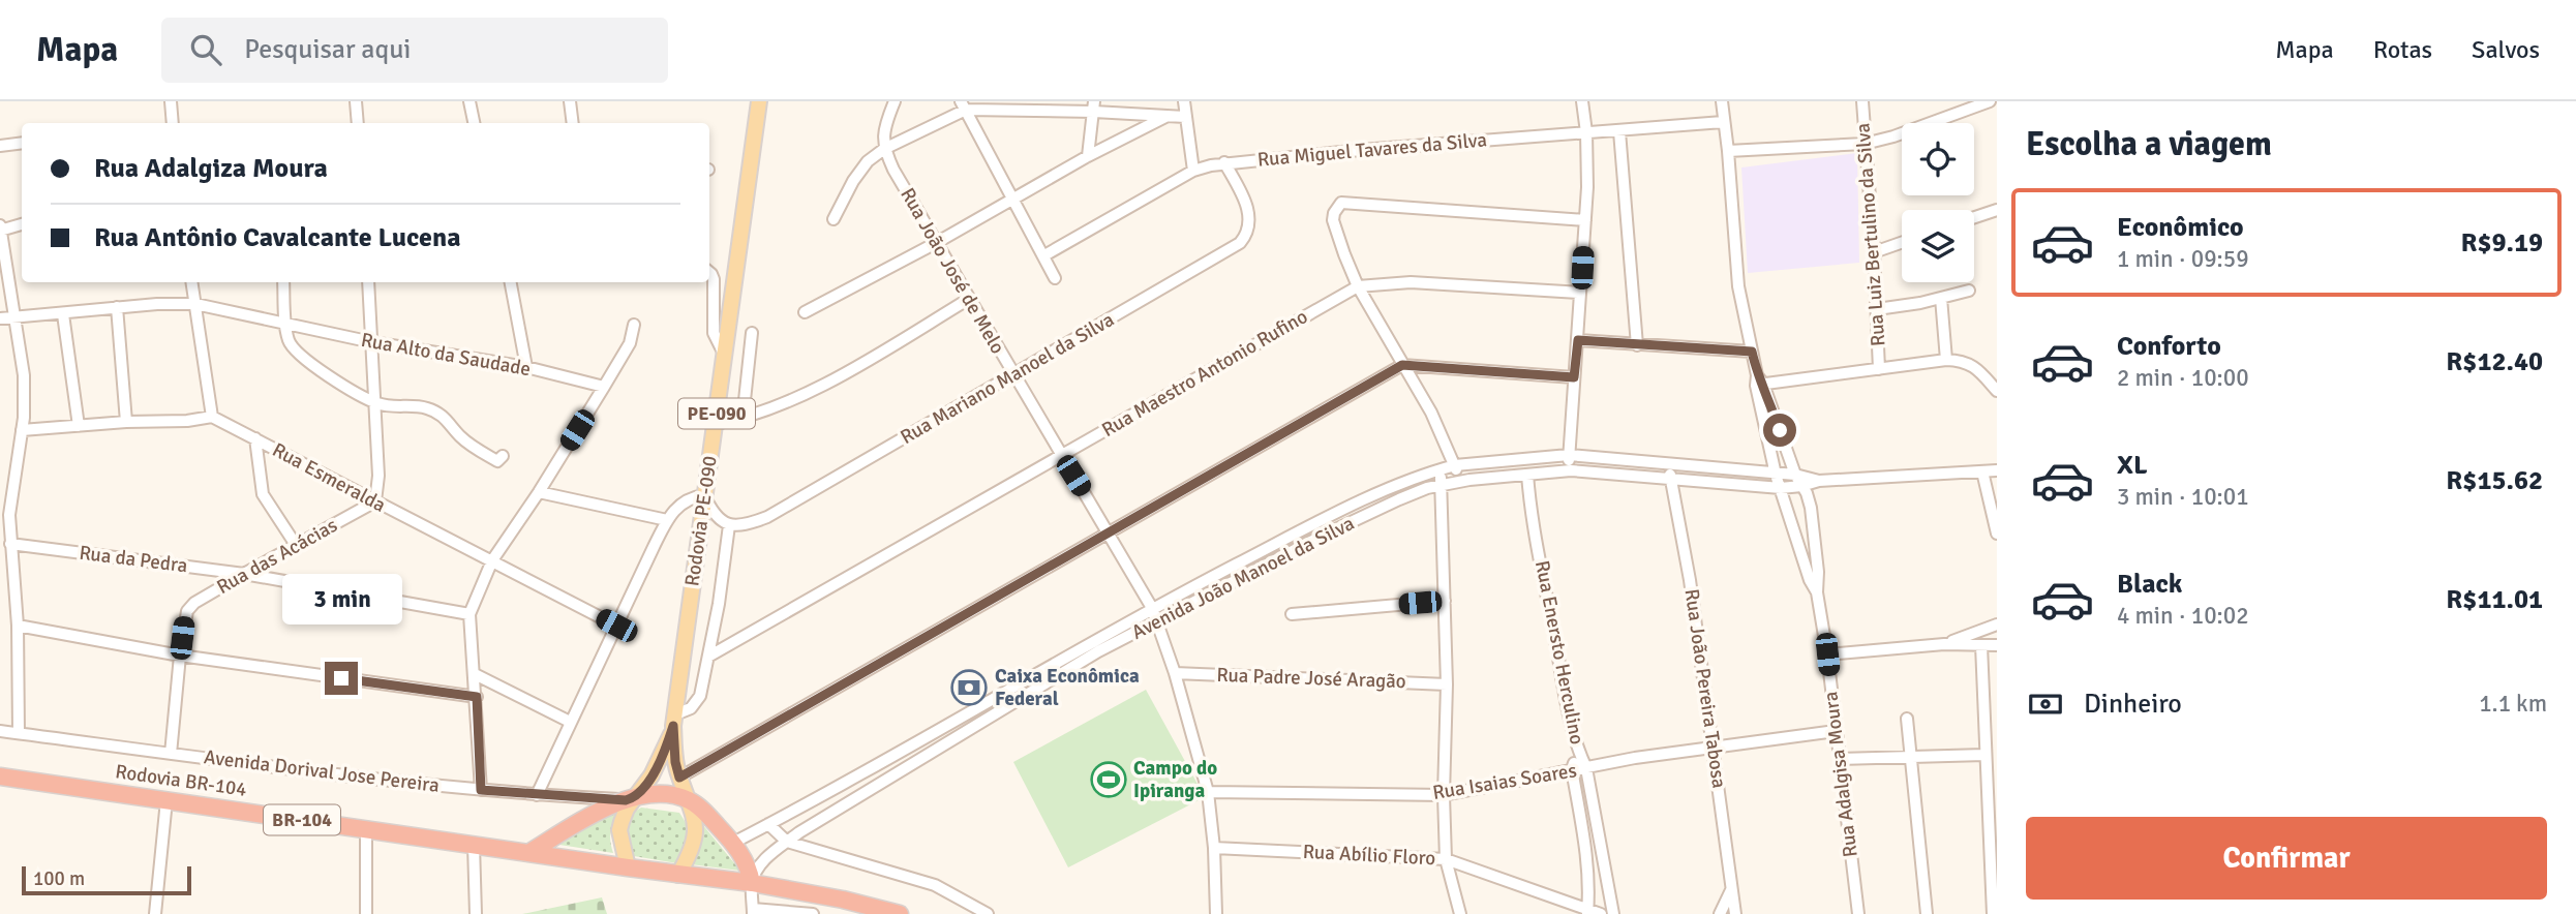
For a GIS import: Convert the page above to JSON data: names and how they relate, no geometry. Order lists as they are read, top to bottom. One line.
{"streets":{"highway":["Rodovia BR-104","BR-104"],"main road":["PE-090","Rodovia PE-090"],"street":["Rua Miguel Tavares da Silva","Rua Luiz Bertulino da Silva","Rua João José de Melo","Rua Alto da Saudade","Rua Maestro Antonio Rufino","Rua Mariano Manoel da Silva","Rua Esmeralda","Rua das Acácias","Rua da Pedra","Avenida João Manoel da Silva","Rua Enersto Herculino","Rua Padre José Aragão","Rua João Pereira Tabosa","Avenida Dorival Jose Pereira","Rua Adalgisa Moura","Rua Isaias Soares","Rua Abílio Floro"]},"crossings":[["Rua Miguel Tavares da Silva","Rua Mariano Manoel da Silva"],["Rua João José de Melo","Rua Maestro Antonio Rufino"],["Rua João José de Melo","Rua Mariano Manoel da Silva"],["Rua João José de Melo","Avenida João Manoel da Silva"],["Rua João José de Melo","Rua Padre José Aragão"],["Rua João José de Melo","Rua Isaias Soares"],["Rua João José de Melo","Rua Abílio Floro"],["Rua Esmeralda","Rua das Acácias"],["Rodovia PE-090","Avenida Dorival Jose Pereira"],["Rodovia PE-090","Rodovia BR-104"],["Rua das Acácias","Rua da Pedra"],["Rua das Acácias","Avenida Dorival Jose Pereira"],["Avenida João Manoel da Silva","Rua Enersto Herculino"],["Avenida João Manoel da Silva","Rua João Pereira Tabosa"],["Avenida João Manoel da Silva","Rodovia BR-104"],["Rua Enersto Herculino","Rua Isaias Soares"],["Rua João Pereira Tabosa","Rua Isaias Soares"],["Avenida Dorival Jose Pereira","Rodovia BR-104"],["Rua Adalgisa Moura","Rua Isaias Soares"]],"places":{"bank":["Caixa Econômica Federal"],"sports":["Campo do Ipiranga"]},"scale_bar":"100 m","page":{"header":"Mapa","search":"Pesquisar aqui","nav":["Mapa","Rotas","Salvos"],"heading":"Escolha a viagem","banner":["Rua Adalgiza Moura","Rua Antônio Cavalcante Lucena"],"list":[{"name":"Econômico","note":"1 min · 09:59","value":"R$9.19"},{"name":"Conforto","note":"2 min · 10:00","value":"R$12.40"},{"name":"XL","note":"3 min · 10:01","value":"R$15.62"},{"name":"Black","note":"4 min · 10:02","value":"R$11.01"}],"bubble":"3 min","pay":["Dinheiro","1.1 km"],"buttons":"Confirmar","scale":"100 m"}}
